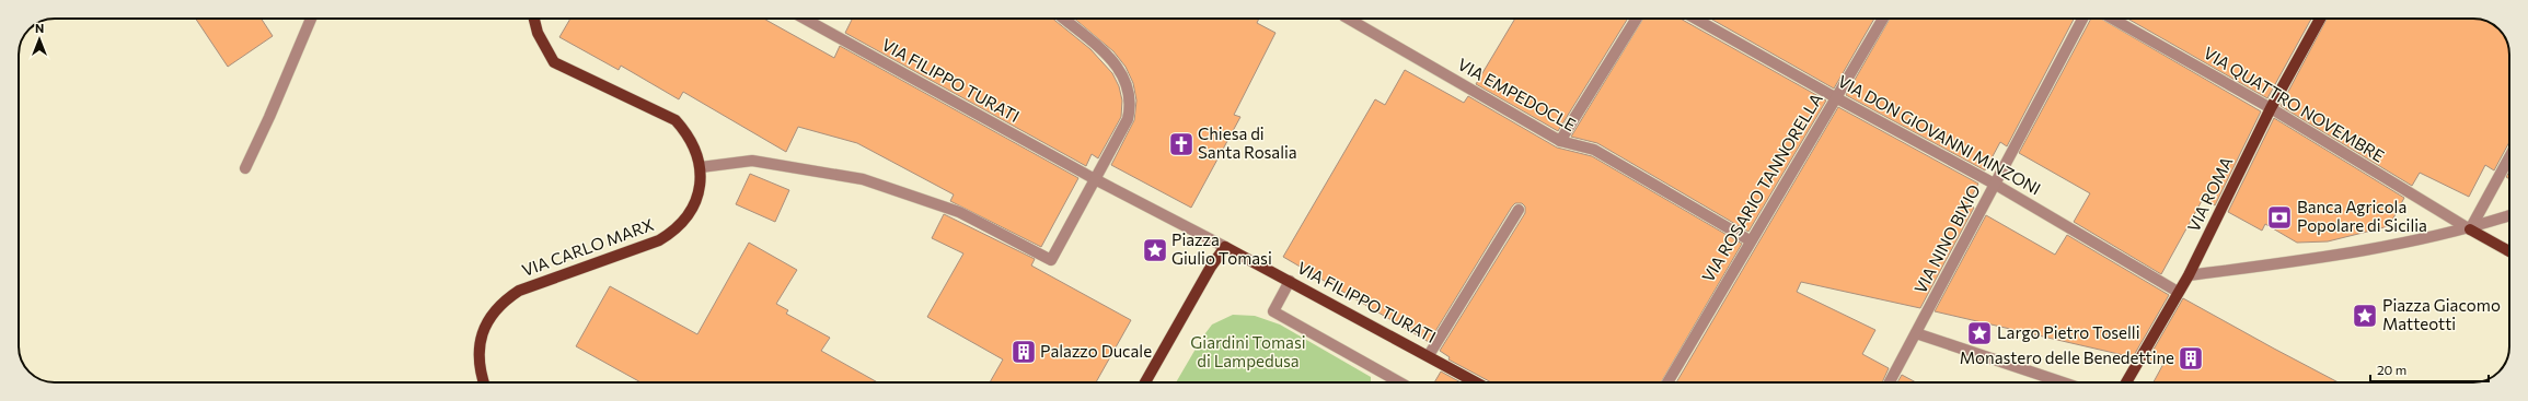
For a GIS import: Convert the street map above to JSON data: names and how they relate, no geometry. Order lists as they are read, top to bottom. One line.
{"streets":{"main road":["VIA FILIPPO TURATI","VIA ROMA","VIA CARLO MARX"],"street":["VIA EMPEDOCLE","VIA QUATTRO NOVEMBRE","VIA DON GIOVANNI MINZONI","VIA ROSARIO TANNORELLA","VIA NINO BIXIO"]},"crossings":[["VIA EMPEDOCLE","VIA ROSARIO TANNORELLA"],["VIA QUATTRO NOVEMBRE","VIA ROMA"],["VIA DON GIOVANNI MINZONI","VIA ROSARIO TANNORELLA"],["VIA DON GIOVANNI MINZONI","VIA ROMA"],["VIA DON GIOVANNI MINZONI","VIA NINO BIXIO"]],"parks":["Giardini Tomasi di Lampedusa"],"places":{"church":["Chiesa di Santa Rosalia"],"bank":["Banca Agricola Popolare di Sicilia"],"place":["Piazza Giulio Tomasi","Piazza Giacomo Matteotti","Largo Pietro Toselli"],"building":["Palazzo Ducale","Monastero delle Benedettine"]},"scale_bar":"20 m","north":"top"}
